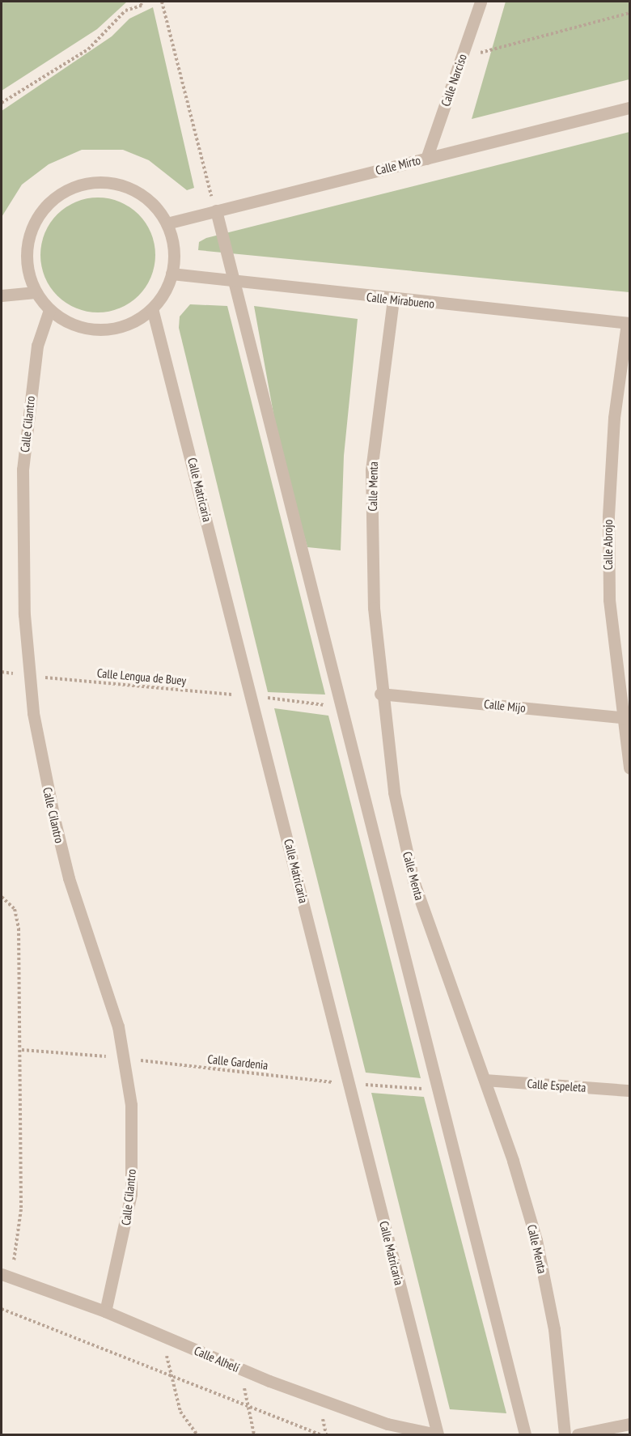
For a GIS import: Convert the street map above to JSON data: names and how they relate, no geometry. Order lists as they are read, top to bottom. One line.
{"streets":{"street":["Calle Narciso","Calle Mirto","Calle Mirabueno","Calle Cilantro","Calle Menta","Calle Matricaria","Calle Abrojo","Calle Mijo","Calle Espeleta","Calle Alhelí"],"path":["Calle Lengua de Buey","Calle Gardenia"]},"crossings":[["Calle Narciso","Calle Mirto"],["Calle Mirto","Calle Mirabueno"],["Calle Mirto","Calle Cilantro"],["Calle Mirto","Calle Matricaria"],["Calle Mirabueno","Calle Cilantro"],["Calle Mirabueno","Calle Menta"],["Calle Mirabueno","Calle Matricaria"],["Calle Mirabueno","Calle Abrojo"],["Calle Cilantro","Calle Matricaria"],["Calle Cilantro","Calle Lengua de Buey"],["Calle Cilantro","Calle Gardenia"],["Calle Cilantro","Calle Alhelí"],["Calle Menta","Calle Mijo"],["Calle Menta","Calle Espeleta"],["Calle Matricaria","Calle Lengua de Buey"],["Calle Matricaria","Calle Gardenia"],["Calle Matricaria","Calle Alhelí"],["Calle Abrojo","Calle Mijo"]]}
